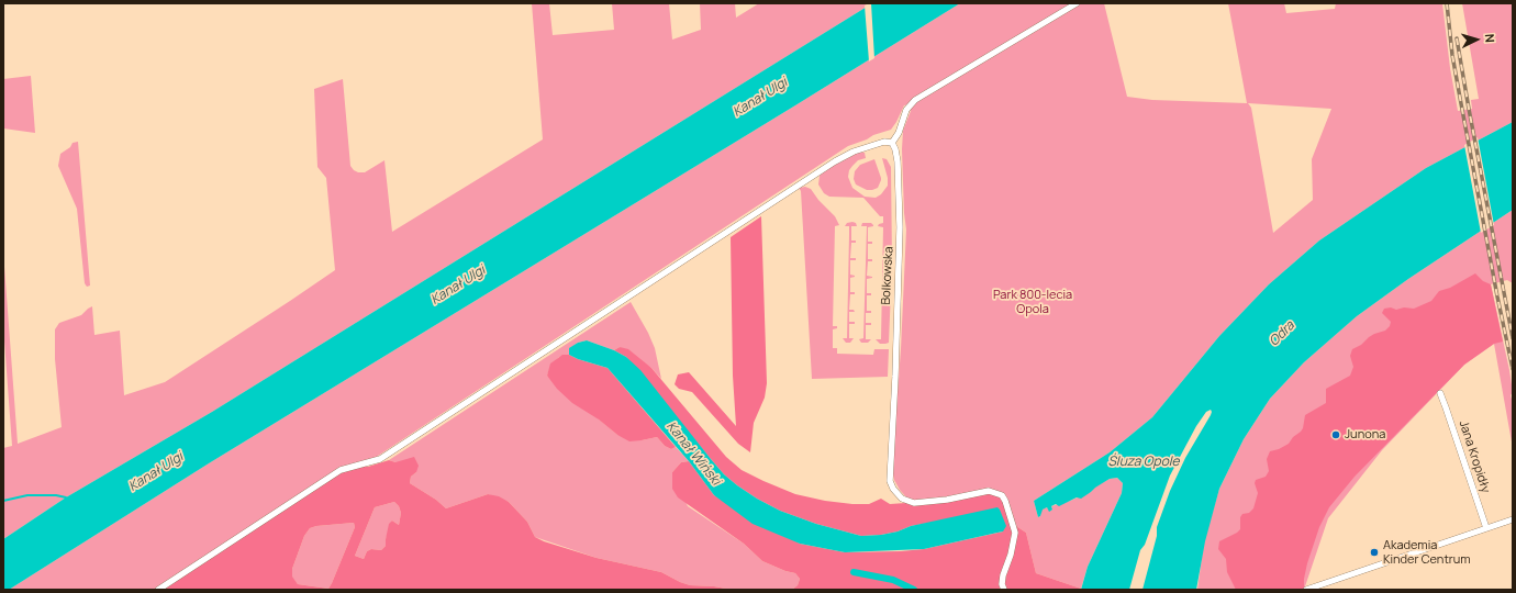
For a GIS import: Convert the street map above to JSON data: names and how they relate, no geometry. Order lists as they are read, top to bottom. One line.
{"streets":{"street":["Bolkowska","Jana Kropidły"]},"water":["Kanał Ulgi","Odra","Kanał Wiński","Śluza Opole"],"parks":["Park 800-lecia Opola"],"places":["Junona","Akademia Kinder Centrum"],"north":"right"}
